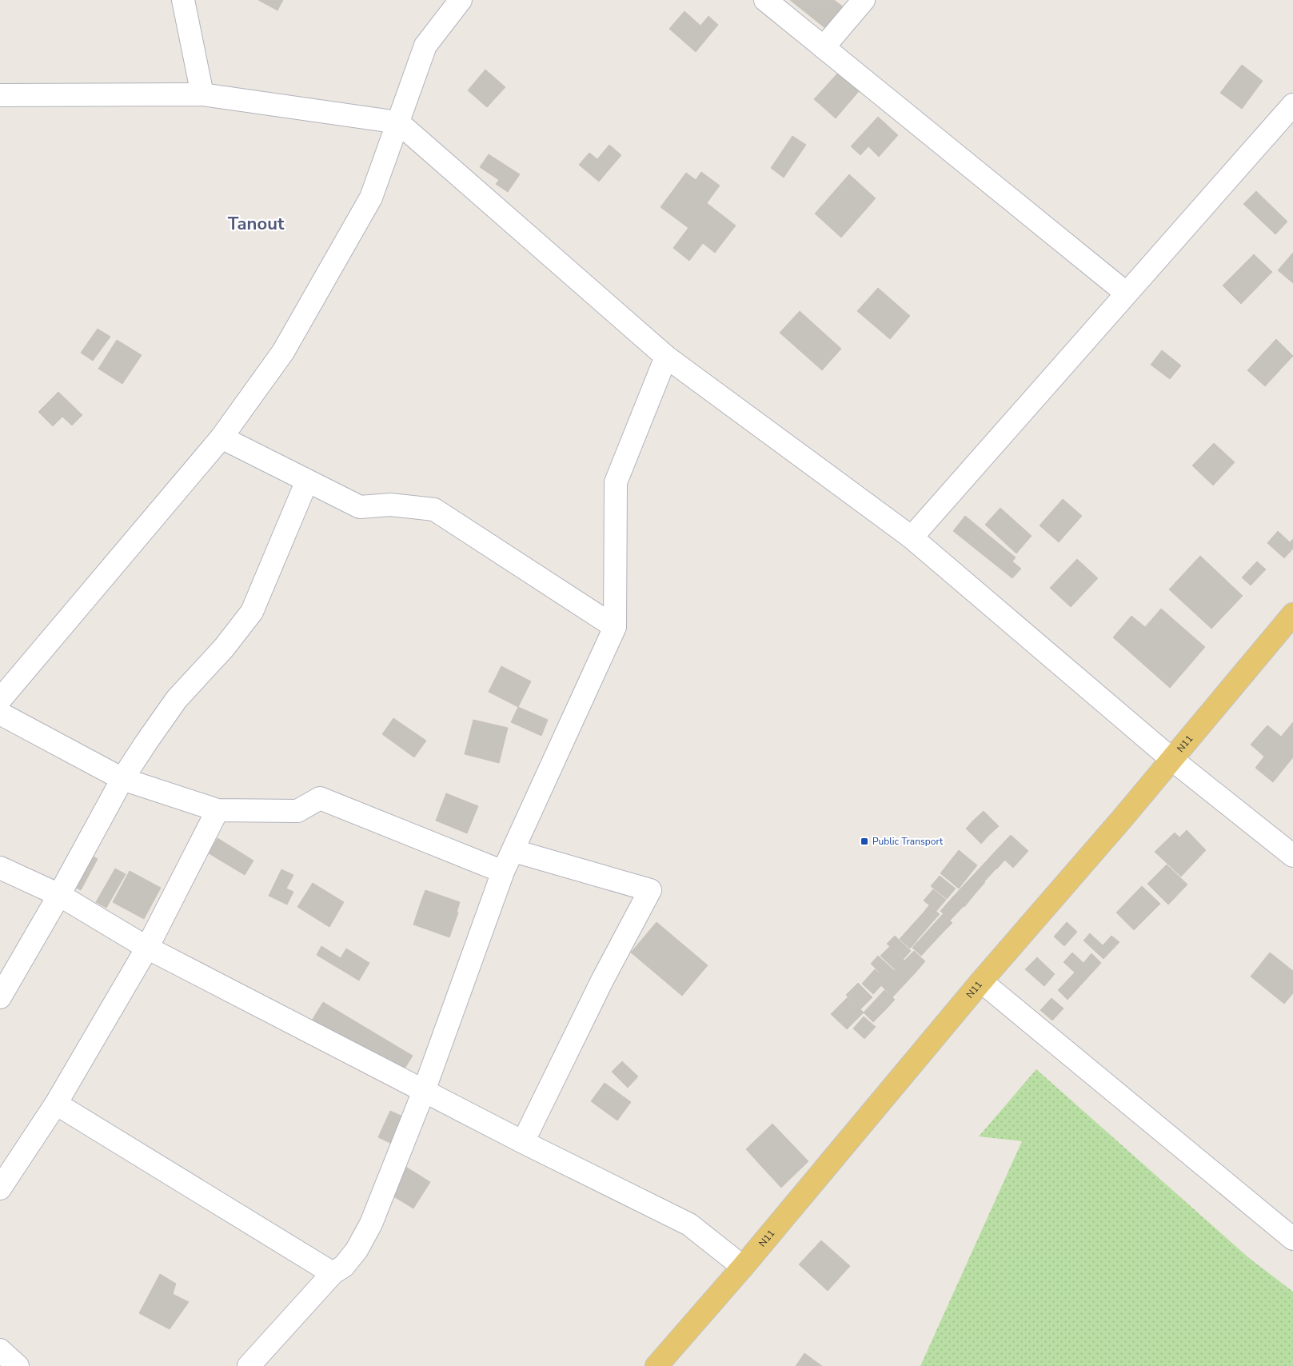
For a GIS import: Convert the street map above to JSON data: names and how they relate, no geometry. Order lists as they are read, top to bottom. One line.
{"streets":{"main road":["N11"]},"districts":["Tanout"],"places":{"transit":["Public Transport"]}}
